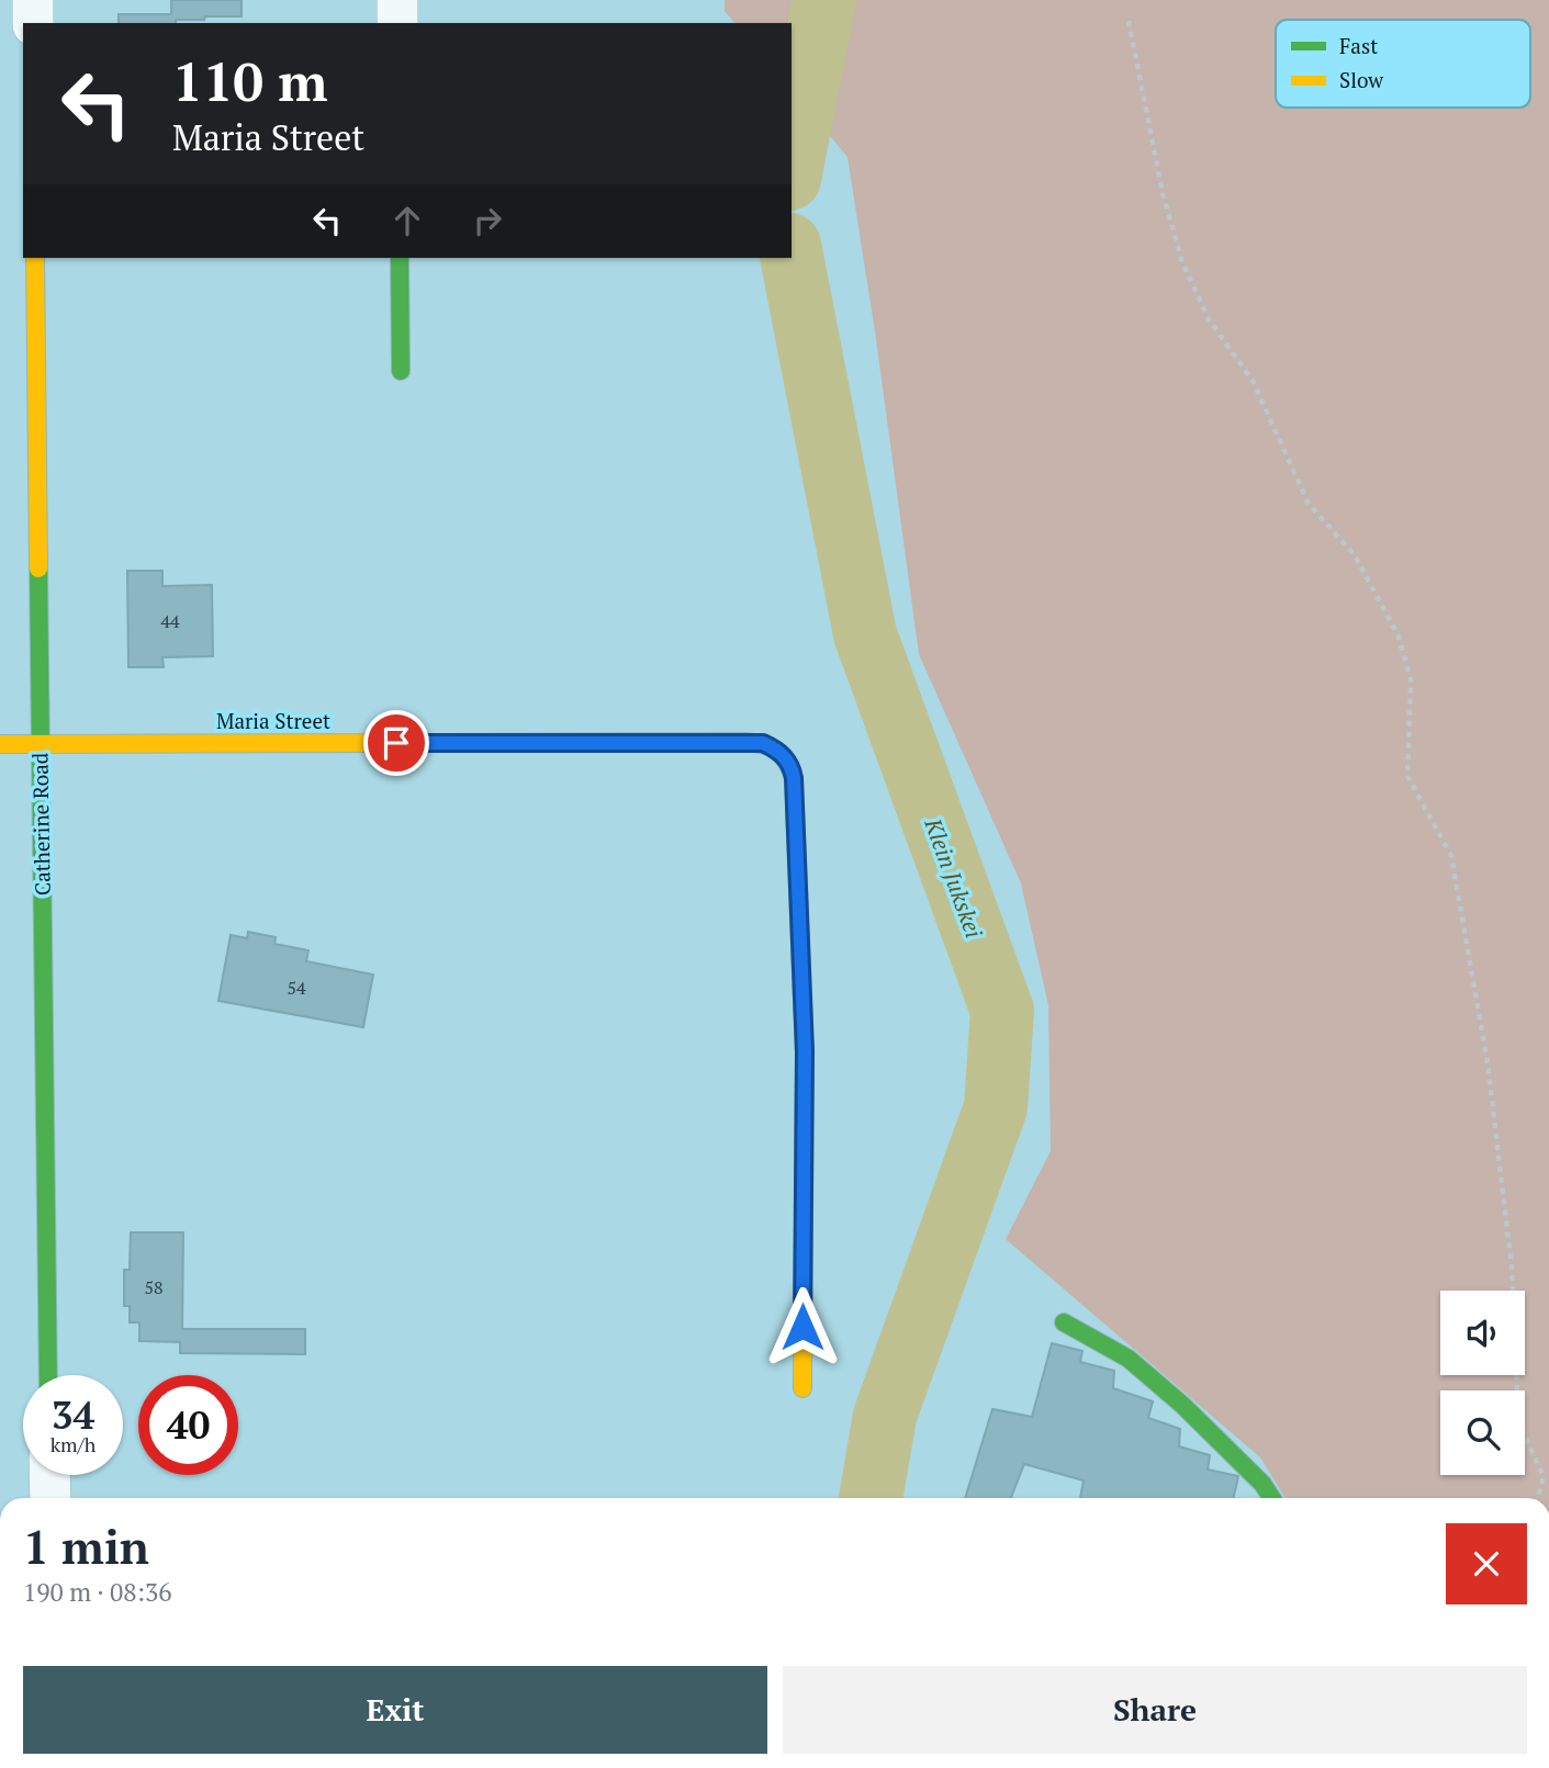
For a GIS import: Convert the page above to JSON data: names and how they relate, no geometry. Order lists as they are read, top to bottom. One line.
{"streets":{"street":["Maria Street","Catherine Road"]},"crossings":[["Maria Street","Catherine Road"]],"water":["Klein Jukskei"],"house_numbers":["44","54","58"],"legend":["Fast","Slow"],"page":{"turn":["110 m","Maria Street"],"speed":"34 km/h","limit":"40","heading":["1 min","190 m · 08:36"],"buttons":["Exit","Share"]}}
